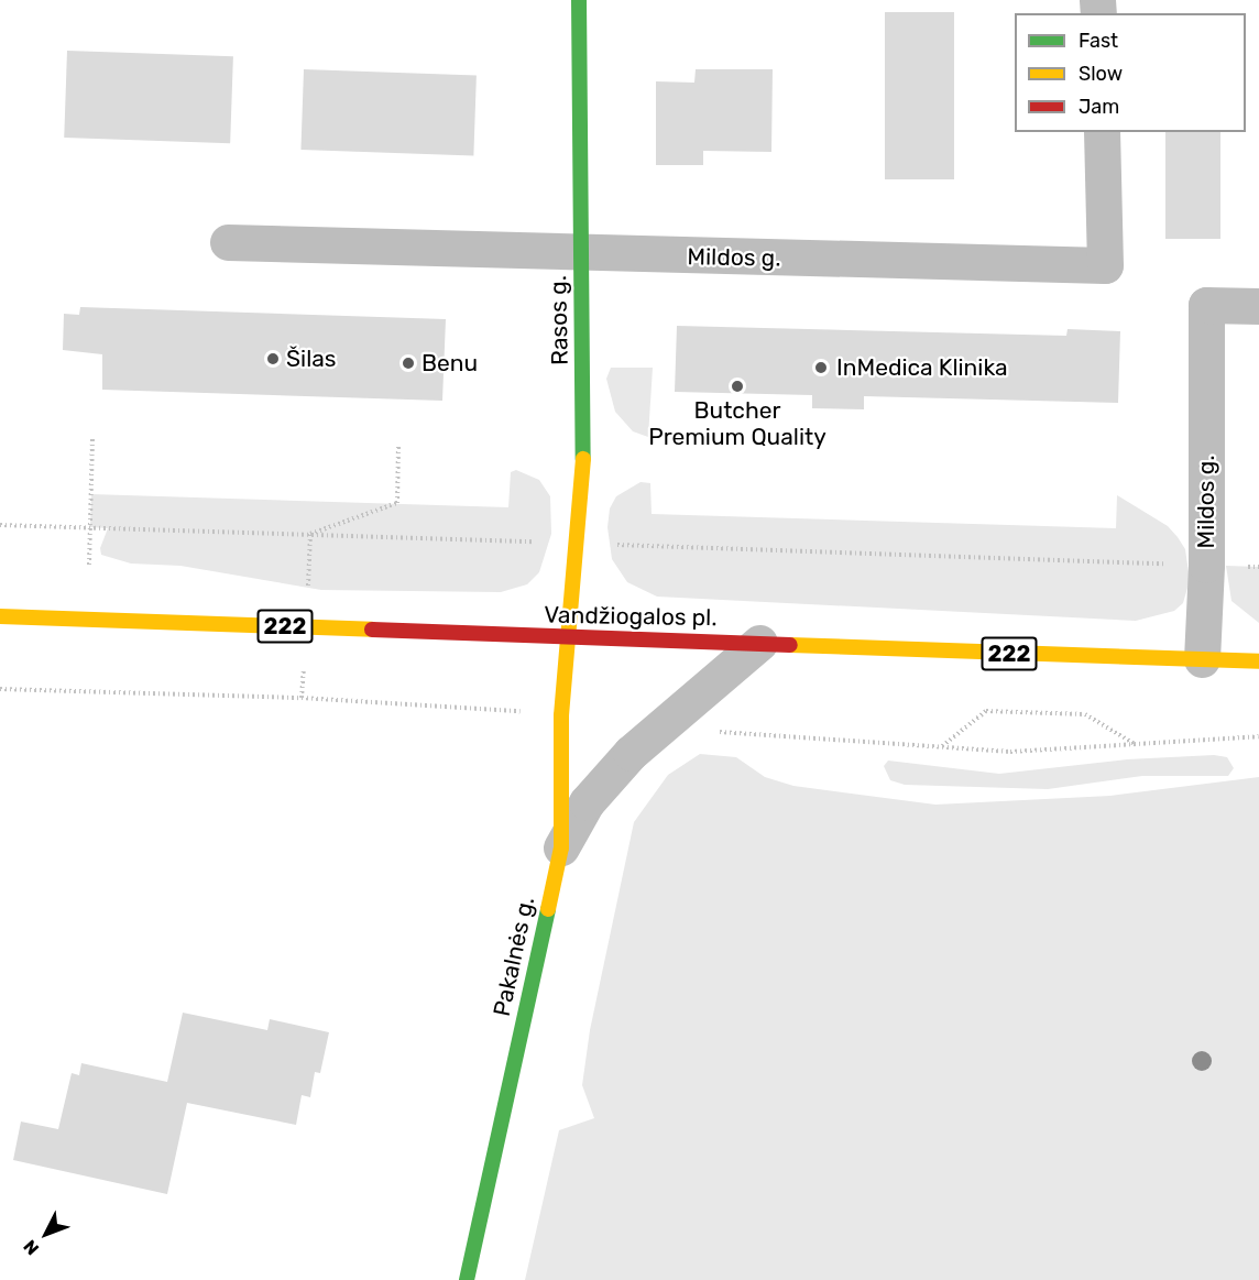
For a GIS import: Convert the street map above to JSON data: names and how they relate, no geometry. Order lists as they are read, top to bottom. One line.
{"streets":{"street":["Mildos g.","Rasos g.","Vandžiogalos pl.","222","Pakalnės g."]},"crossings":[["Mildos g.","Rasos g."],["Mildos g.","Vandžiogalos pl."],["Rasos g.","Vandžiogalos pl."],["Rasos g.","Pakalnės g."],["Vandžiogalos pl.","Pakalnės g."]],"places":["Šilas","Benu","InMedica Klinika","Butcher Premium Quality"],"legend":["Fast","Slow","Jam"],"north":"bottom left"}
